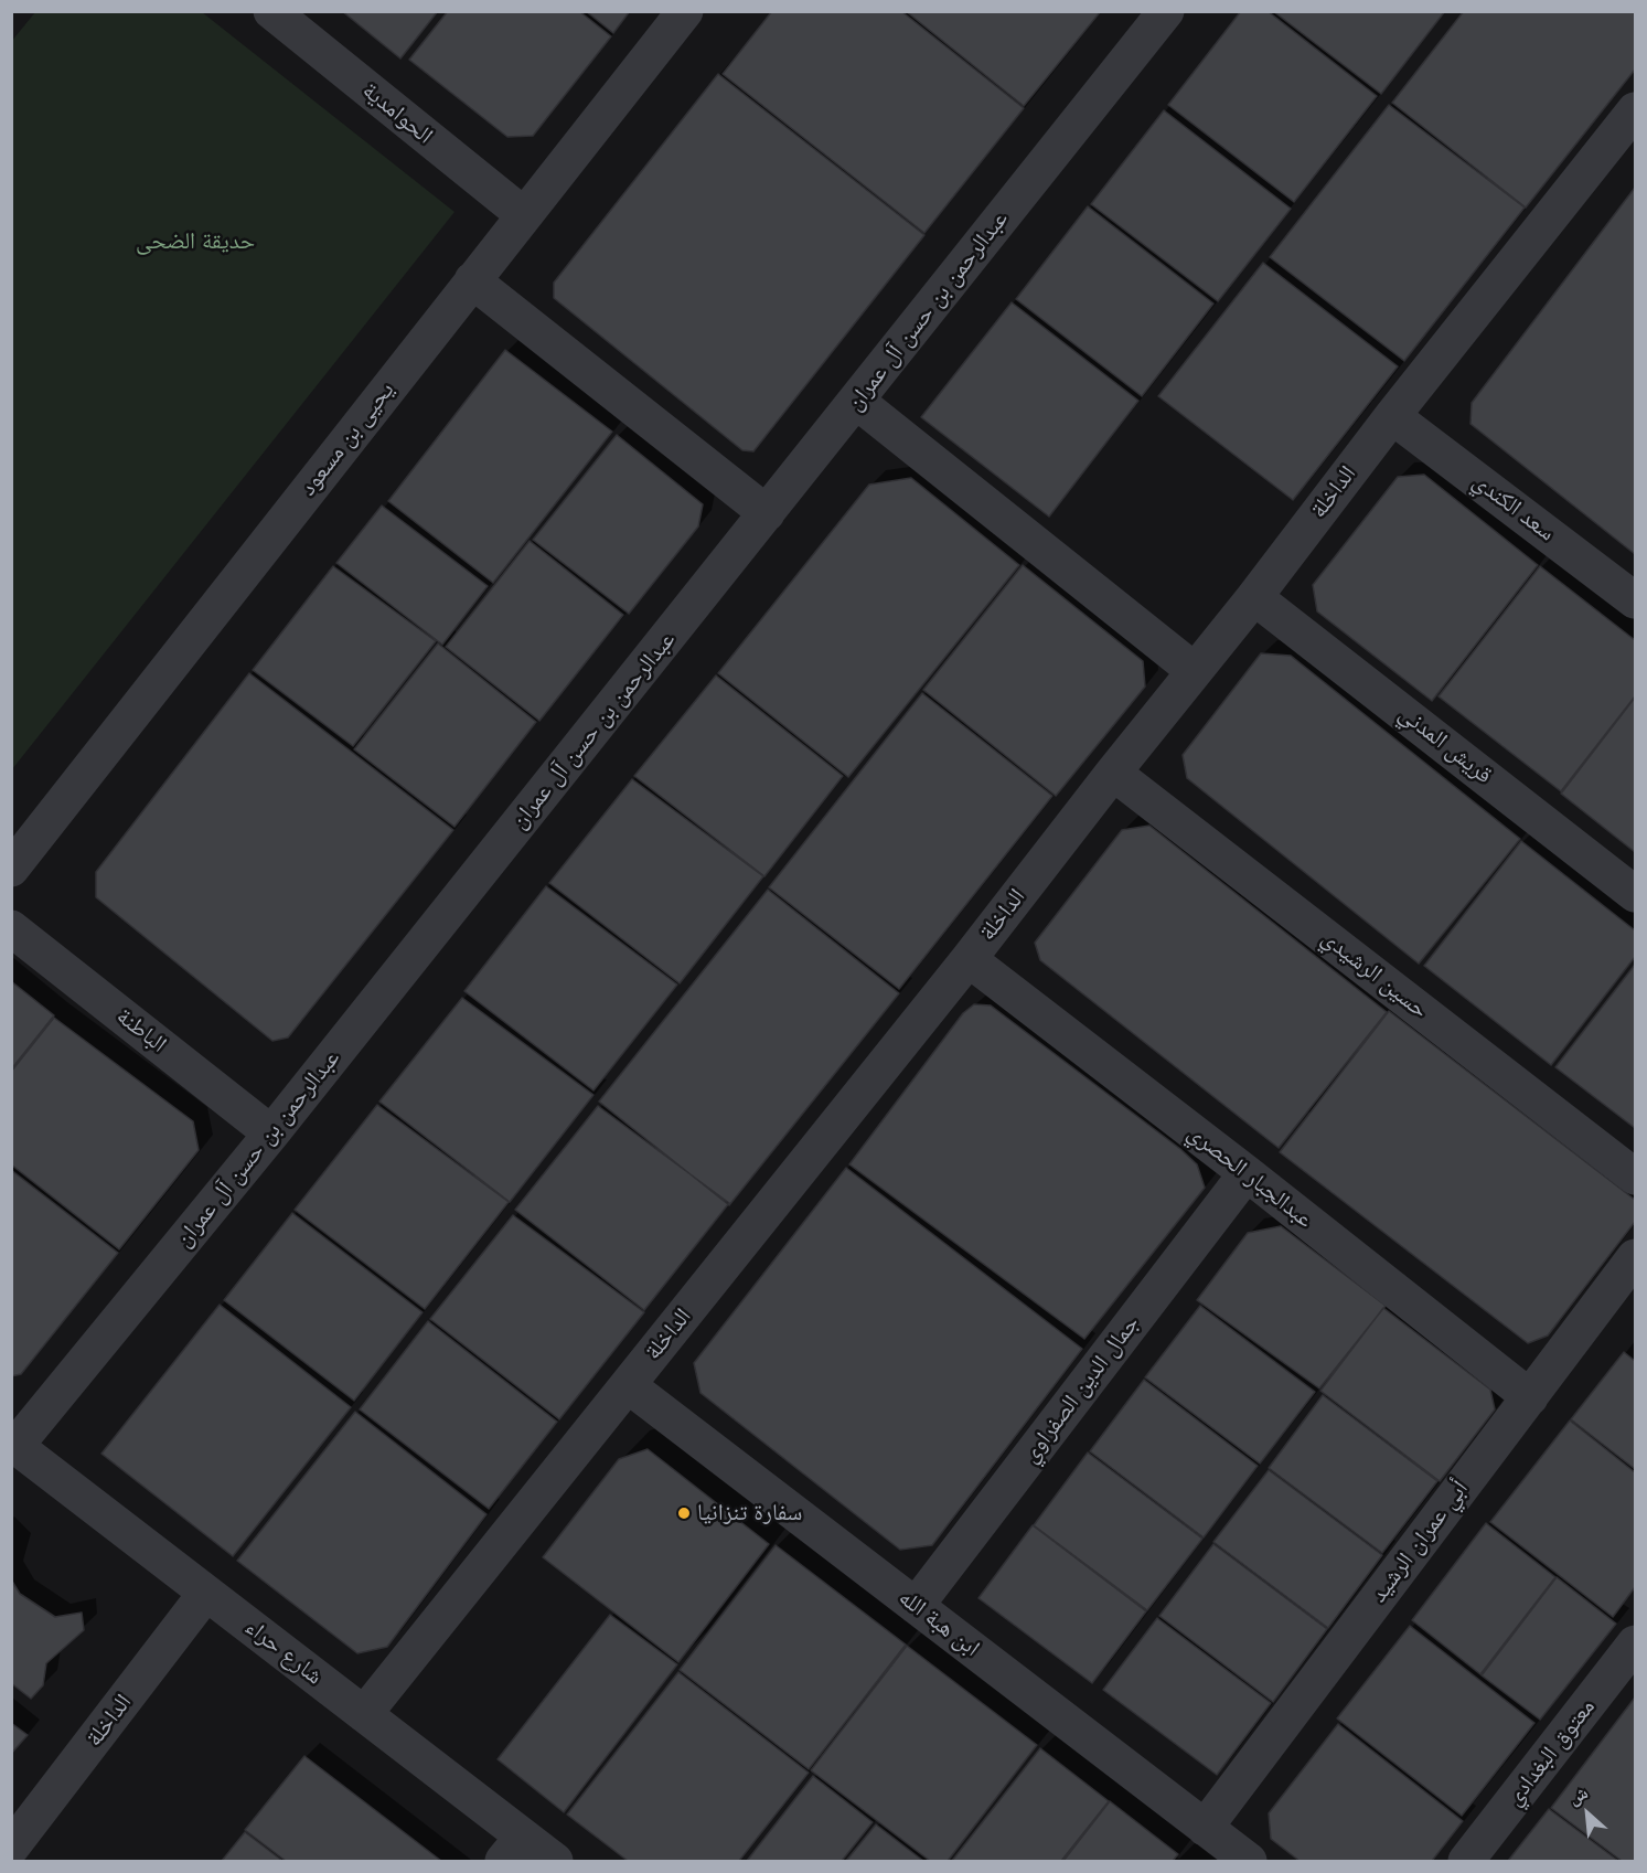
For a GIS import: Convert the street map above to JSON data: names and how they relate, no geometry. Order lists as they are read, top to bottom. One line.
{"streets":{"street":["الحوامدية","عبدالرحمن بن حسن آل عمران","يحيى بن مسعود","الداخلة","سعد الكندي","قريش المدني","حسين الرشيدي","الباطنة","عبدالجبار الحصري","جمال الدين الصفراوي","أبي عمران الرشيد","ابن هبة الله","شارع حراء","معتوق البغدادي"]},"crossings":[["الحوامدية","يحيى بن مسعود"],["عبدالرحمن بن حسن آل عمران","الباطنة"],["عبدالرحمن بن حسن آل عمران","شارع حراء"],["الداخلة","سعد الكندي"],["الداخلة","قريش المدني"],["الداخلة","حسين الرشيدي"],["الداخلة","عبدالجبار الحصري"],["الداخلة","ابن هبة الله"],["الداخلة","شارع حراء"],["عبدالجبار الحصري","جمال الدين الصفراوي"],["عبدالجبار الحصري","أبي عمران الرشيد"],["جمال الدين الصفراوي","ابن هبة الله"],["أبي عمران الرشيد","ابن هبة الله"]],"parks":["حديقة الضحى"],"places":["سفارة تنزانيا"],"north":"top left"}
